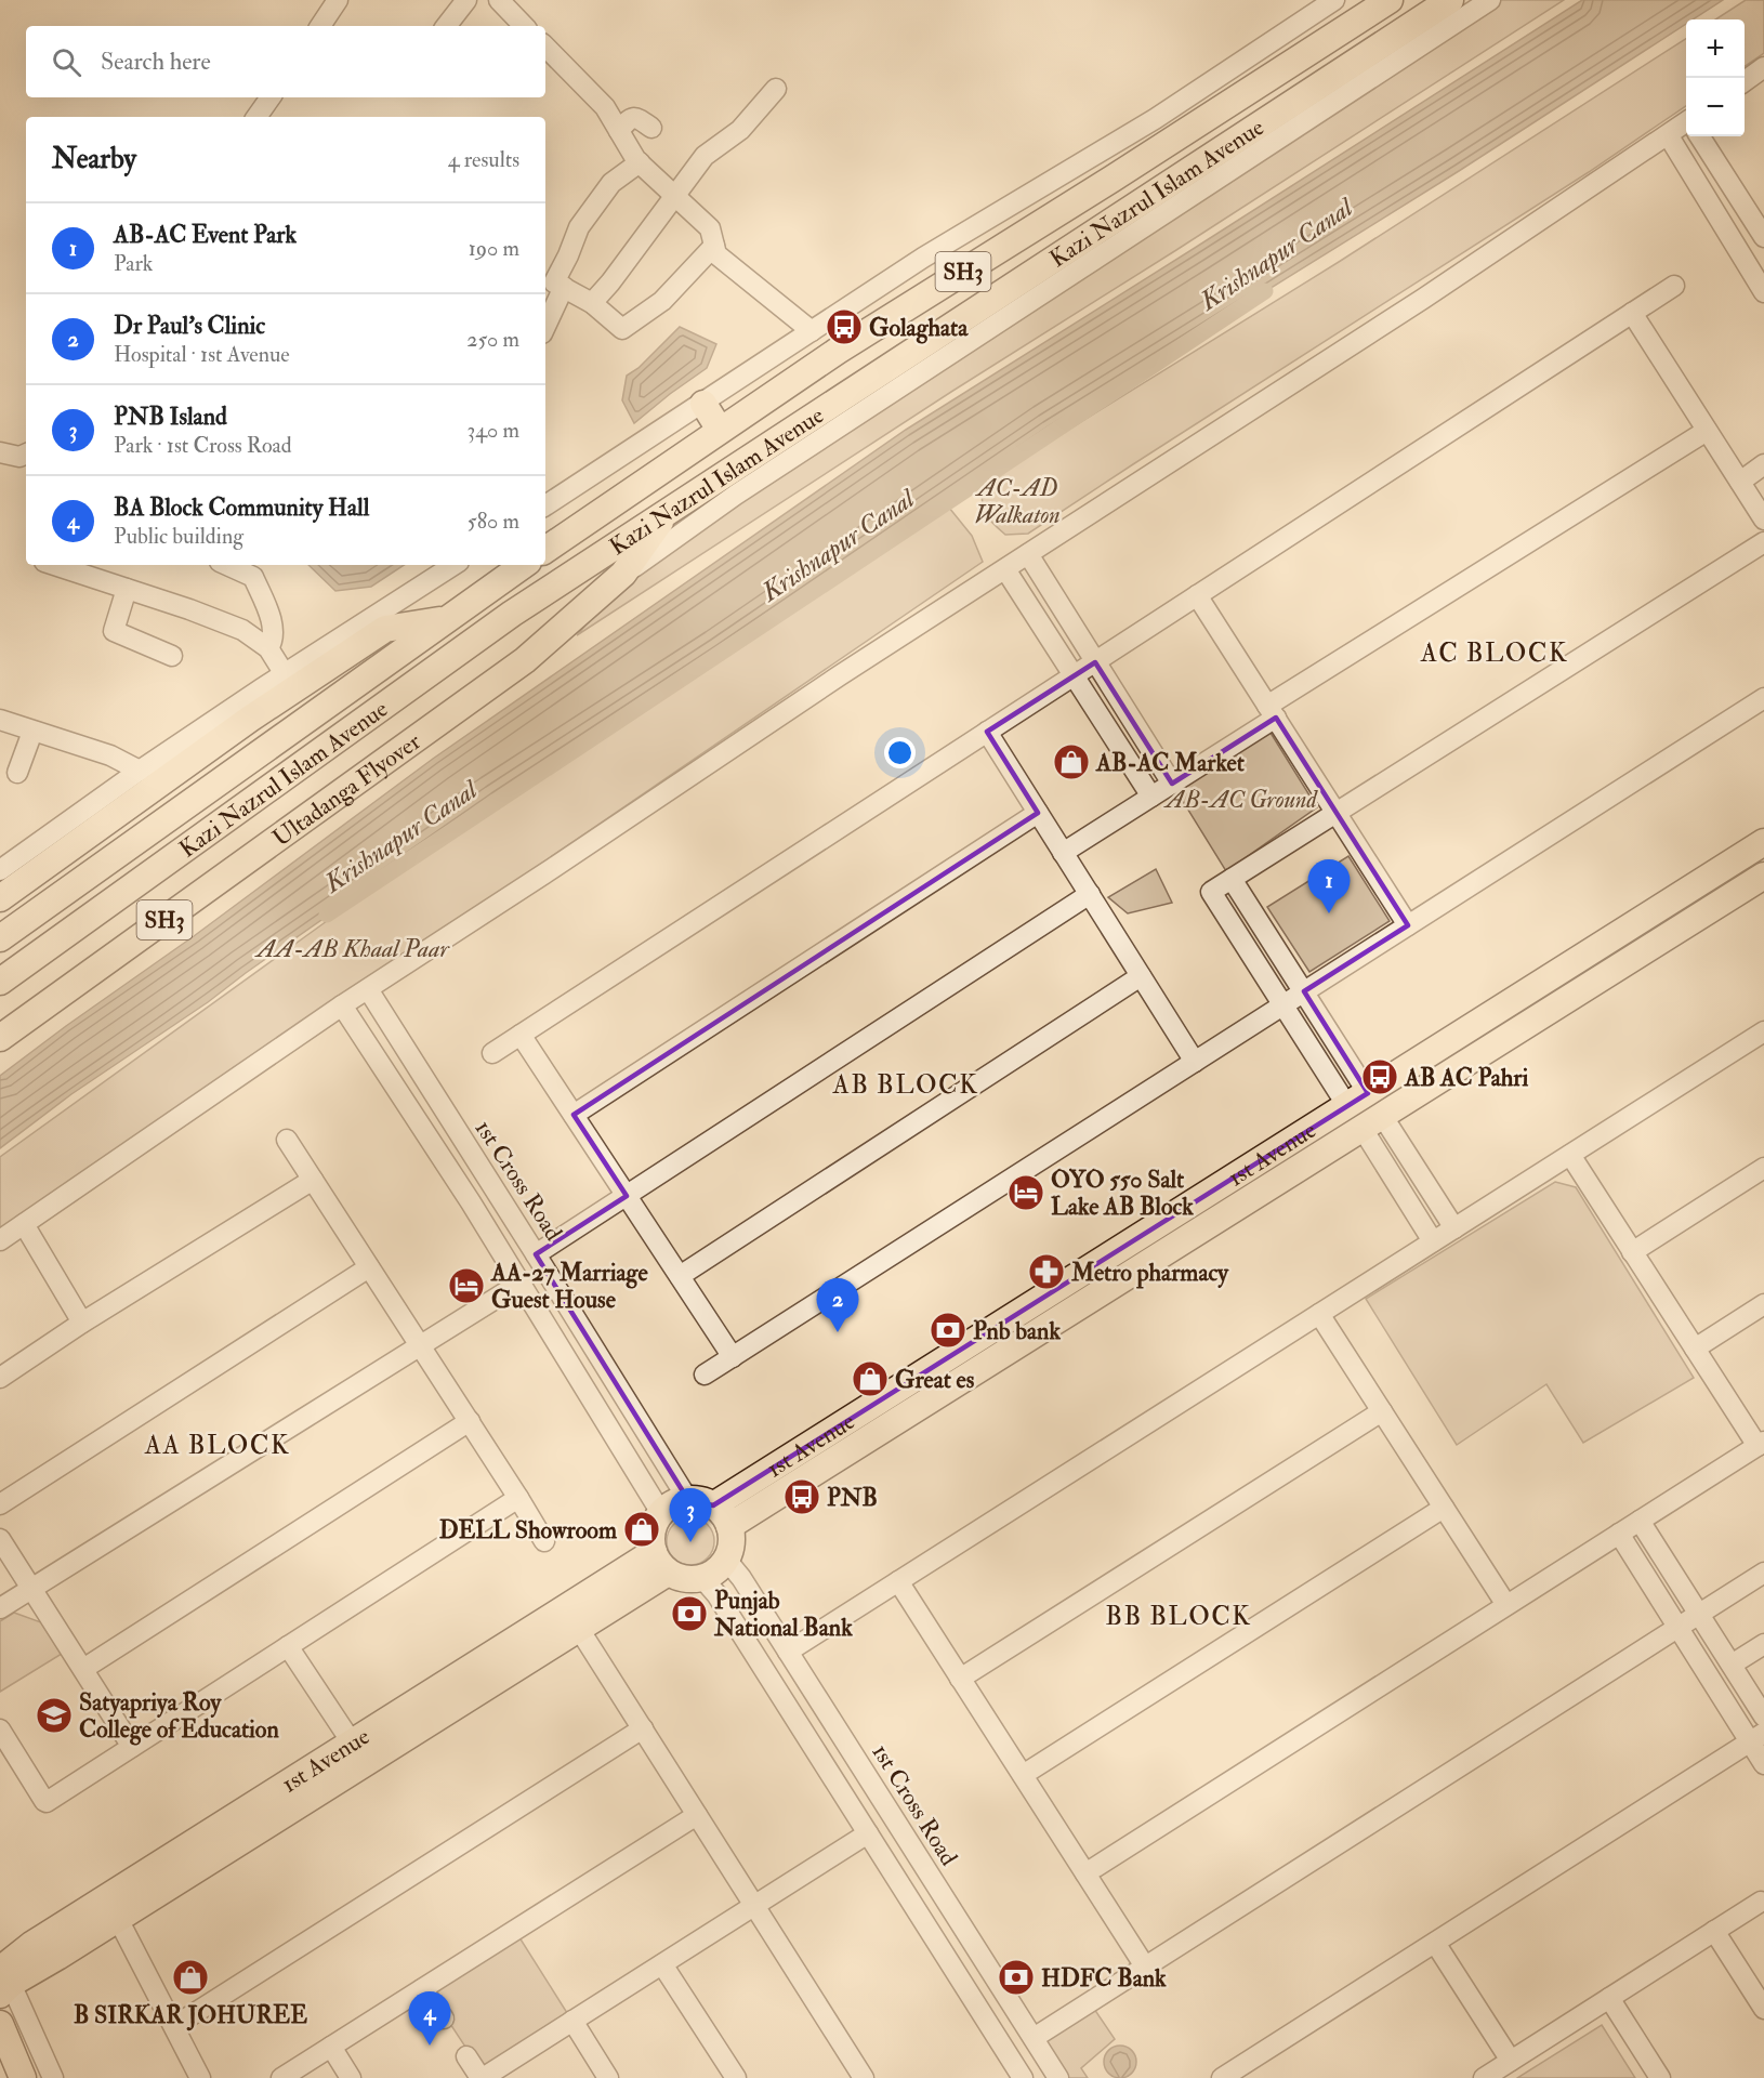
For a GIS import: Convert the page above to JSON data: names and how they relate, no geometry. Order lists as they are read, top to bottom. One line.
{"streets":{"main road":["Kazi Nazrul Islam Avenue","SH3","Ultadanga Flyover","1st Avenue"],"street":["1st Cross Road"]},"crossings":[["Kazi Nazrul Islam Avenue","Ultadanga Flyover"],["1st Avenue","1st Cross Road"]],"districts":["AC BLOCK","AB BLOCK","AA BLOCK","BB BLOCK"],"water":["Krishnapur Canal"],"parks":["AC-AD Walkaton","AB-AC Ground","AA-AB Khaal Paar"],"places":{"bus stop":["Golaghata","AB AC Pahri","PNB"],"shop":["AB-AC Market","Great es","DELL Showroom","B SIRKAR JOHUREE"],"hotel":["OYO 550 Salt Lake AB Block","AA-27 Marriage Guest House"],"pharmacy":["Metro pharmacy"],"bank":["Pnb bank","Punjab National Bank","HDFC Bank"],"school or university":["Satyapriya Roy College of Education"]},"page":{"map_buttons":["+","−"],"search":"Search here","heading":["Nearby","4 results"],"list":[{"mark":"1","name":"AB-AC Event Park","note":"Park","value":"190 m"},{"mark":"2","name":"Dr Paul's Clinic","note":"Hospital · 1st Avenue","value":"250 m"},{"mark":"3","name":"PNB Island","note":"Park · 1st Cross Road","value":"340 m"},{"mark":"4","name":"BA Block Community Hall","note":"Public building","value":"580 m"}],"pins":["1","2","3","4"]}}
